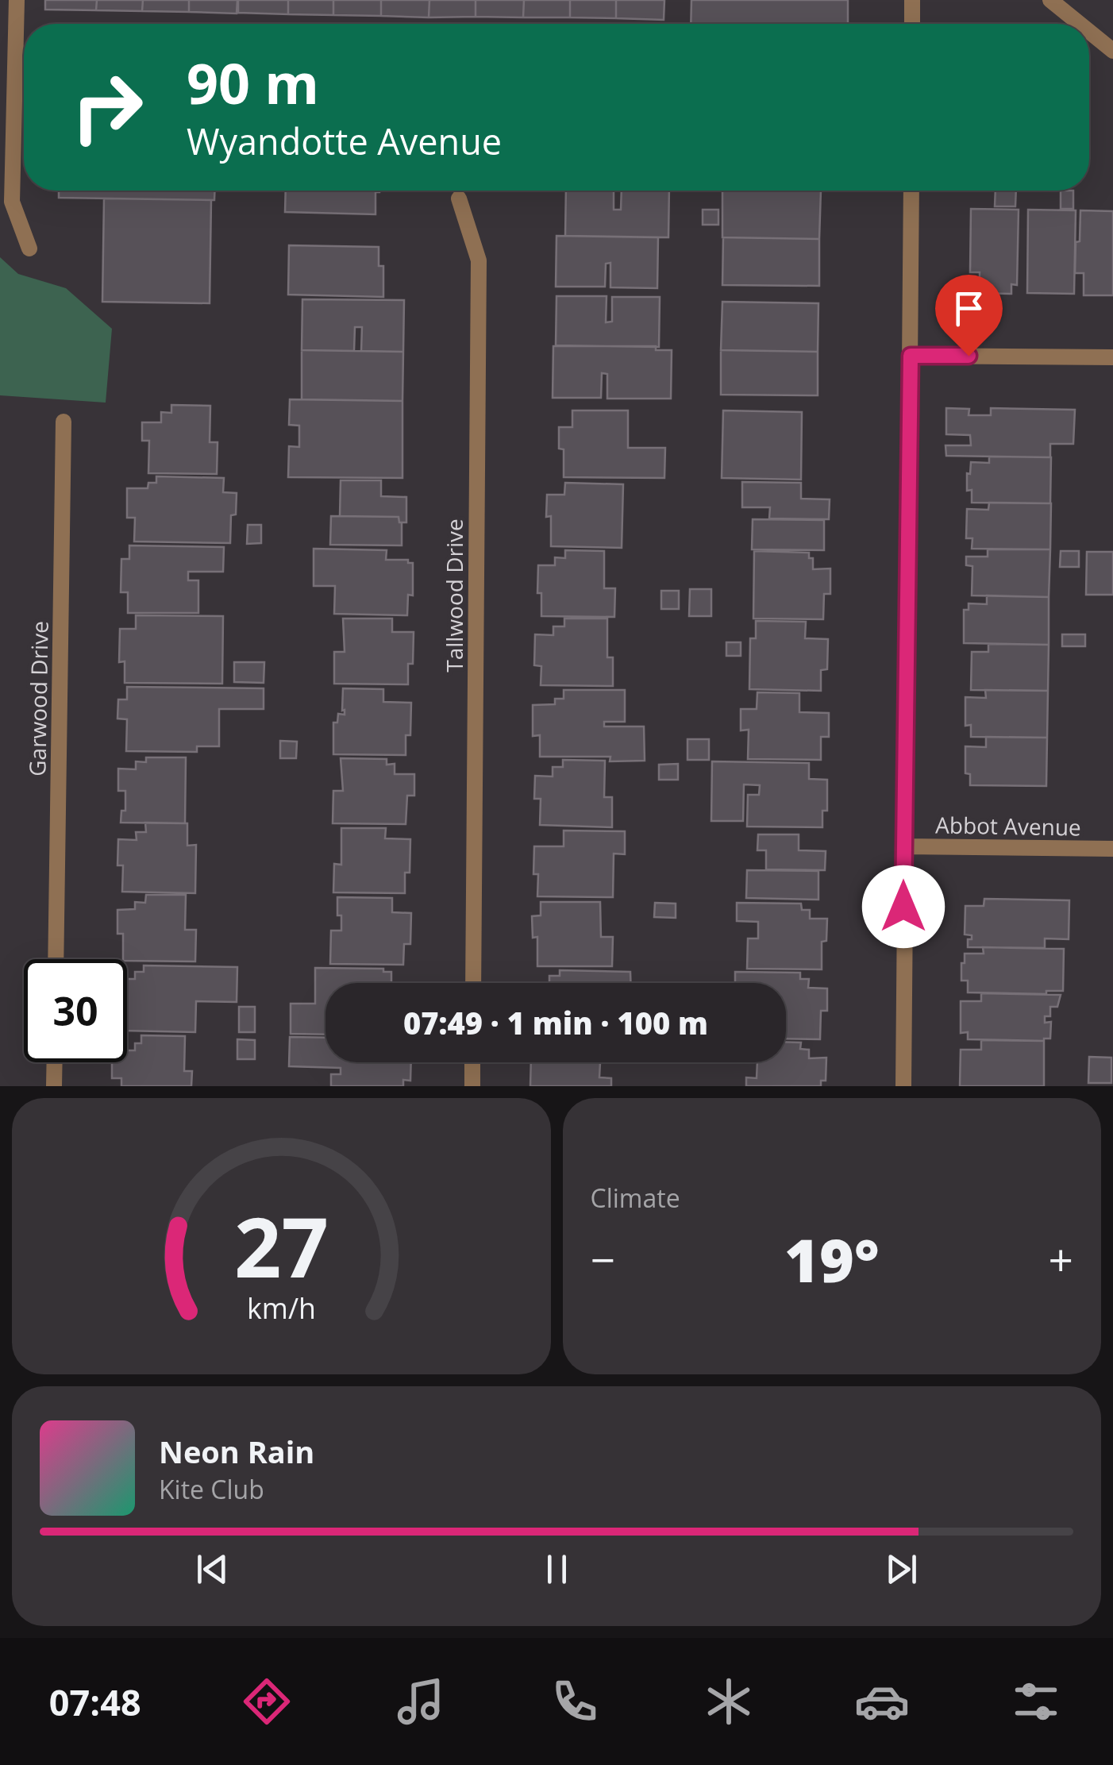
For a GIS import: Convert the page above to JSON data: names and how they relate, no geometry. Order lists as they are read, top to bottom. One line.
{"streets":{"street":["Tallwood Drive","Garwood Drive","Abbot Avenue"]},"page":{"turn":["90 m","Wyandotte Avenue"],"limit":"30","trip":"07:49 · 1 min · 100 m","tile":"Climate","heat":["−","19°","+"],"song":["Neon Rain","Kite Club"],"tabs":"07:48","gauge":["27","km/h"]}}
